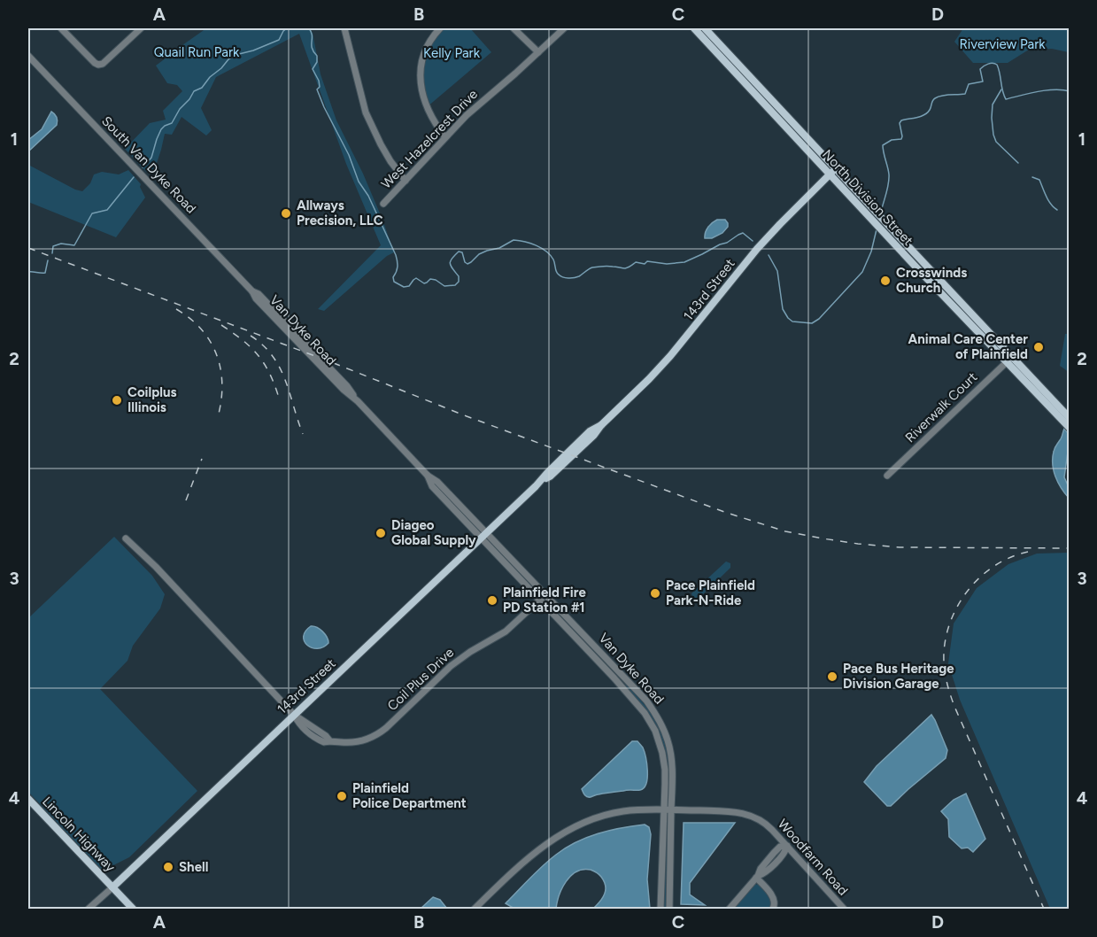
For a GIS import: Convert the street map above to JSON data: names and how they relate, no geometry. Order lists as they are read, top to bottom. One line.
{"streets":{"main road":["North Division Street","143rd Street","Lincoln Highway"],"street":["West Hazelcrest Drive","South Van Dyke Road","Van Dyke Road","Riverwalk Court","Coil Plus Drive","Woodfarm Road"]},"crossings":[["South Van Dyke Road","Van Dyke Road"],["North Division Street","143rd Street"],["North Division Street","Riverwalk Court"],["143rd Street","Van Dyke Road"],["143rd Street","Coil Plus Drive"],["143rd Street","Lincoln Highway"],["Van Dyke Road","Coil Plus Drive"],["Van Dyke Road","Woodfarm Road"]],"parks":["Riverview Park","Quail Run Park","Kelly Park"],"places":["Allways Precision, LLC","Crosswinds Church","Animal Care Center of Plainfield","Coilplus Illinois","Diageo Global Supply","Pace Plainfield Park-N-Ride","Plainfield Fire PD Station #1","Pace Bus Heritage Division Garage","Plainfield Police Department","Shell"],"grid":{"columns":["A","B","C","D"],"rows":["1","2","3","4"]}}
